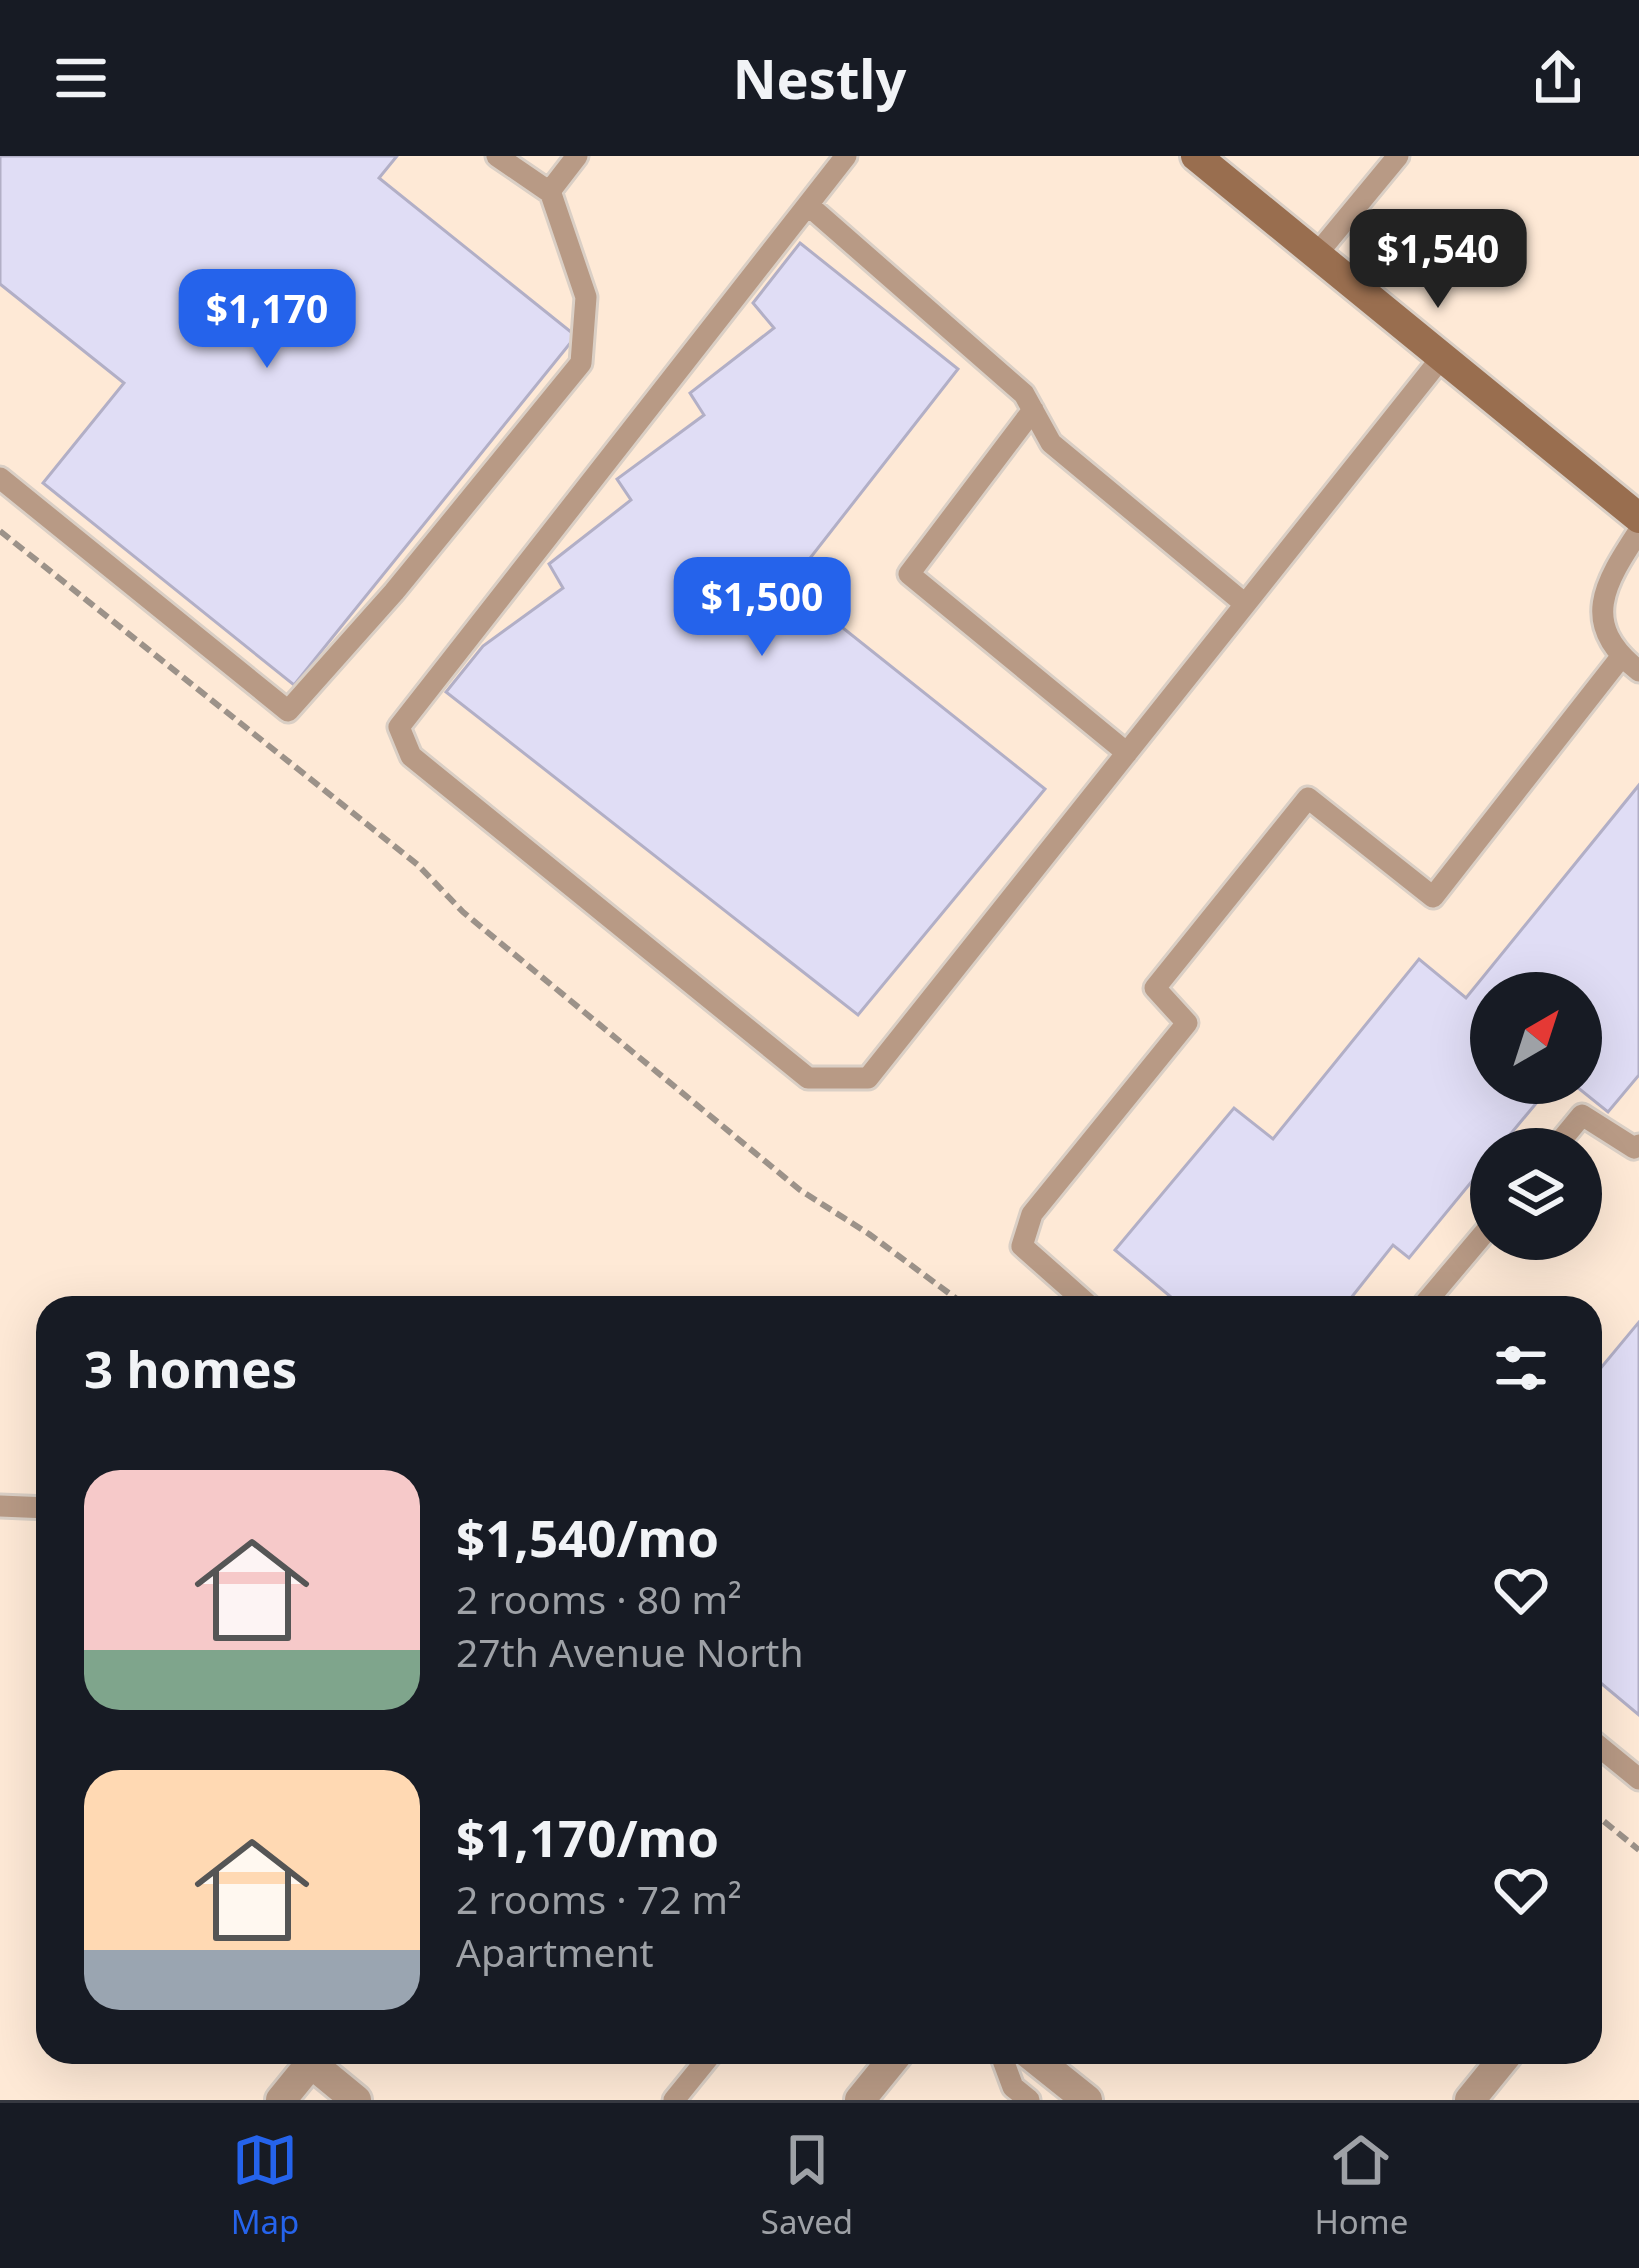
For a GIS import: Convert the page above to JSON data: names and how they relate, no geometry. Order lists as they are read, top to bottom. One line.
{"north":"top right","page":{"header":"Nestly","price":["$1,540","$1,170","$1,500"],"heading":"3 homes","list":[{"name":"$1,540/mo","note":"2 rooms · 80 m² · 27th Avenue North"},{"name":"$1,170/mo","note":"2 rooms · 72 m² · Apartment"}],"tabs":["Map","Saved","Home"]}}
